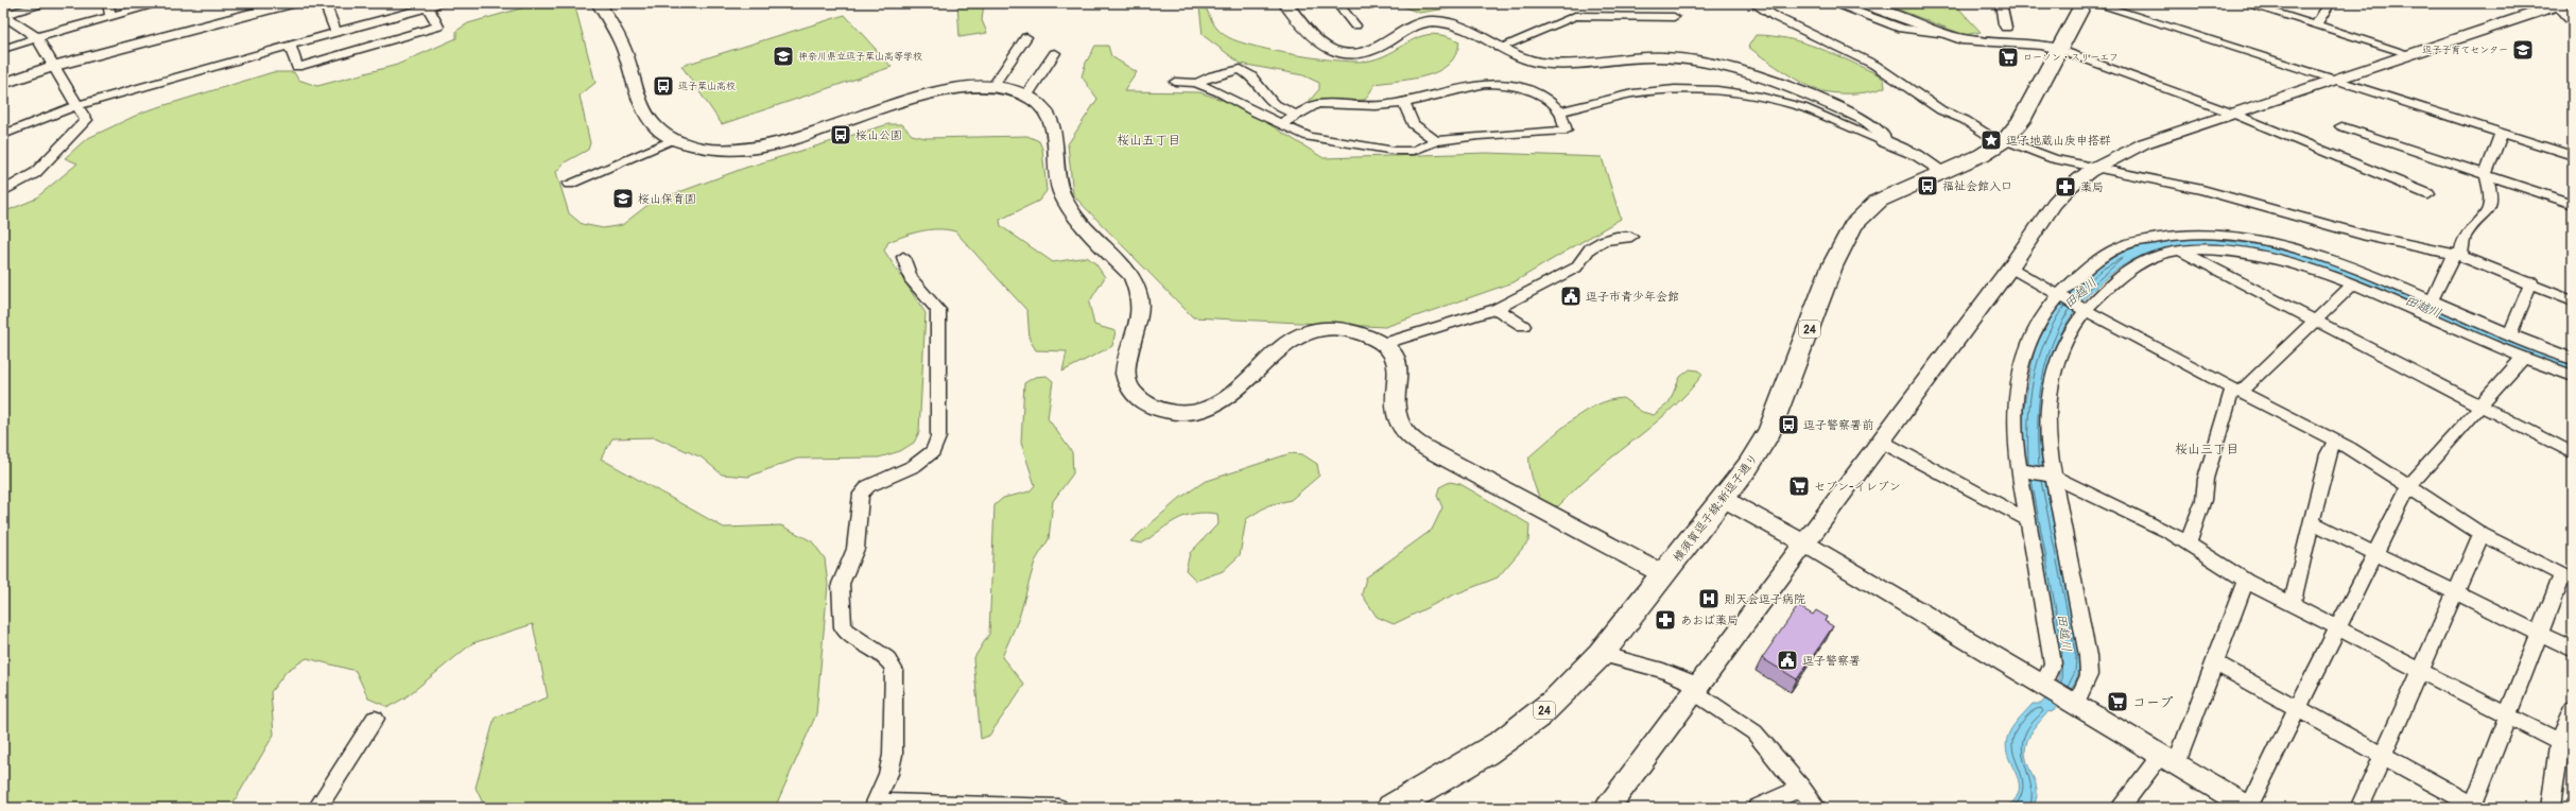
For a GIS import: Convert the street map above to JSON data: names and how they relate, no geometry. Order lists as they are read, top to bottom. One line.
{"streets":{"main road":["24","横須賀逗子線;新逗子通り"]},"districts":["桜山五丁目","桜山三丁目"],"water":["田越川"],"places":{"school or university":["逗子子育てセンター","神奈川県立逗子葉山高等学校","桜山保育園"],"supermarket":["ローソン・スリーエフ","セブン-イレブン","コープ"],"bus stop":["逗子葉山高校","桜山公園","福祉会館入口","逗子警察署前"],"place":["逗子地蔵山庚申搭群"],"pharmacy":["薬局","あおば薬局"],"public building":["逗子市青少年会館","逗子警察署"],"hospital":["則天会逗子病院"]}}
